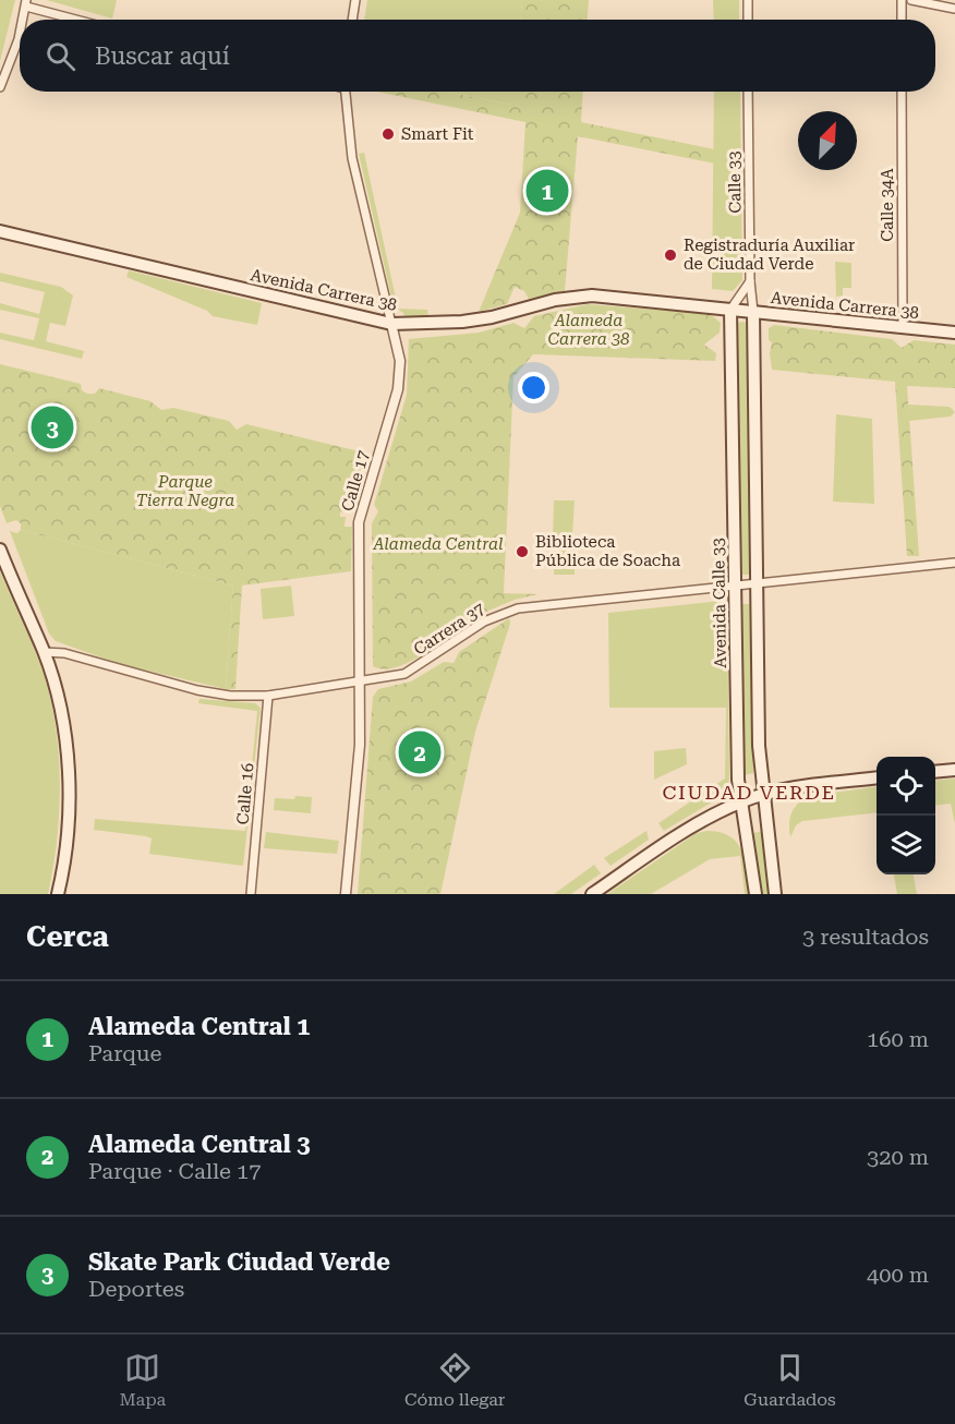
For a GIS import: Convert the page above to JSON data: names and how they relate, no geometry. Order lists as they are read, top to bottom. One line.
{"streets":{"main road":["Avenida Carrera 38","Avenida Calle 33"],"street":["Calle 33","Calle 34A","Calle 17","Carrera 37","Calle 16"]},"crossings":[["Calle 33","Avenida Carrera 38"],["Calle 34A","Avenida Carrera 38"],["Avenida Carrera 38","Calle 17"],["Avenida Carrera 38","Avenida Calle 33"],["Calle 17","Carrera 37"],["Avenida Calle 33","Carrera 37"],["Carrera 37","Calle 16"]],"districts":["CIUDAD VERDE"],"parks":["Alameda Carrera 38","Parque Tierra Negra","Alameda Central"],"places":["Smart Fit","Registraduría Auxiliar de Ciudad Verde","Biblioteca Pública de Soacha"],"north":"top right","page":{"search":"Buscar aquí","pins":["1","3","2"],"heading":["Cerca","3 resultados"],"list":[{"mark":"1","name":"Alameda Central 1","note":"Parque","value":"160 m"},{"mark":"2","name":"Alameda Central 3","note":"Parque · Calle 17","value":"320 m"},{"mark":"3","name":"Skate Park Ciudad Verde","note":"Deportes","value":"400 m"}],"nav":["Mapa","Cómo llegar","Guardados"]}}
